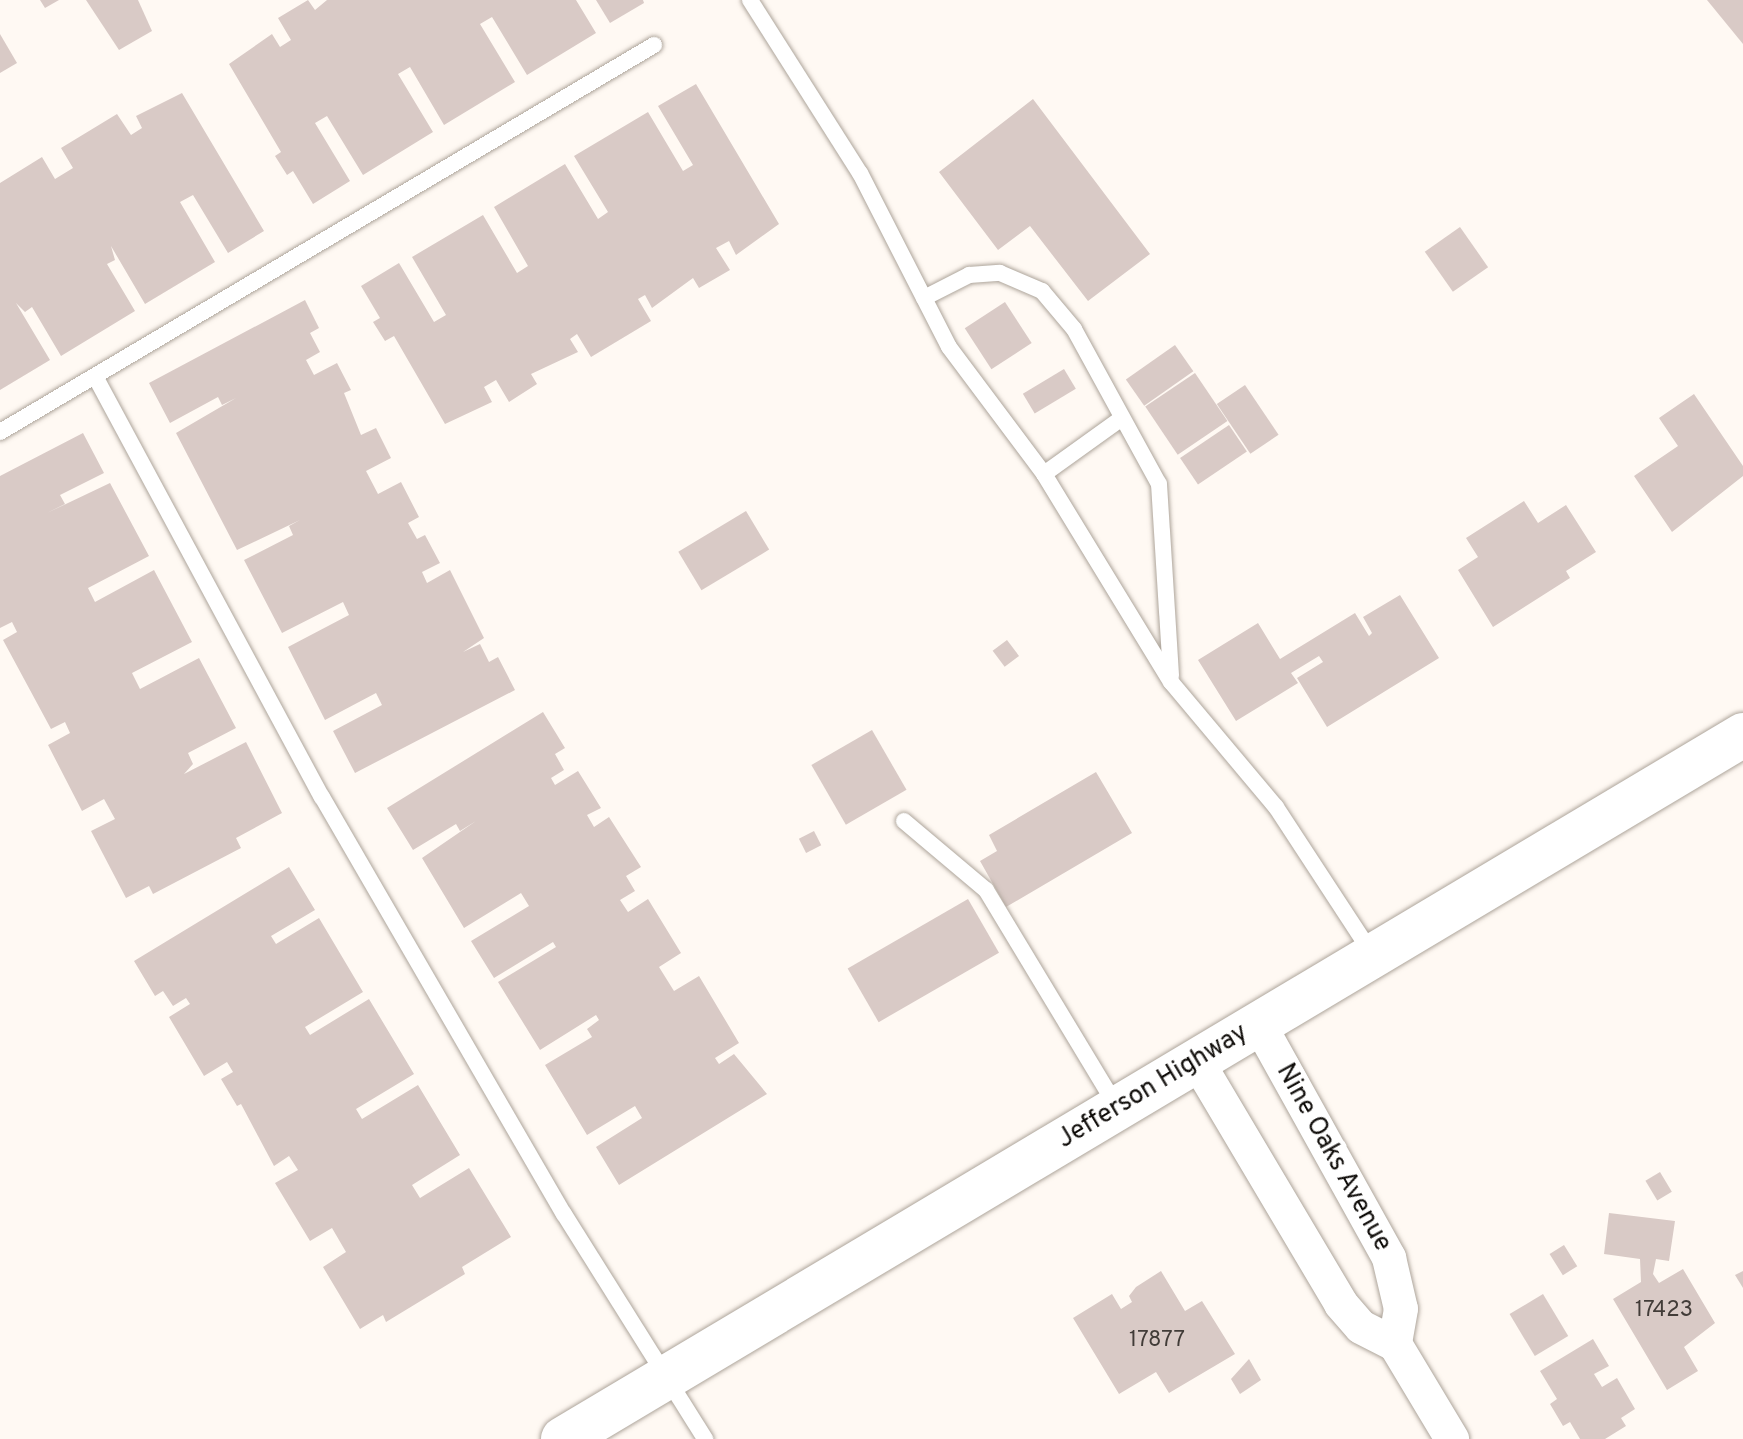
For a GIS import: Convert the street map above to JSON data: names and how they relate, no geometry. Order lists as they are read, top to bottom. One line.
{"streets":{"main road":["Jefferson Highway"],"street":["Nine Oaks Avenue"]},"crossings":[["Jefferson Highway","Nine Oaks Avenue"]],"house_numbers":["17423","17877"]}
